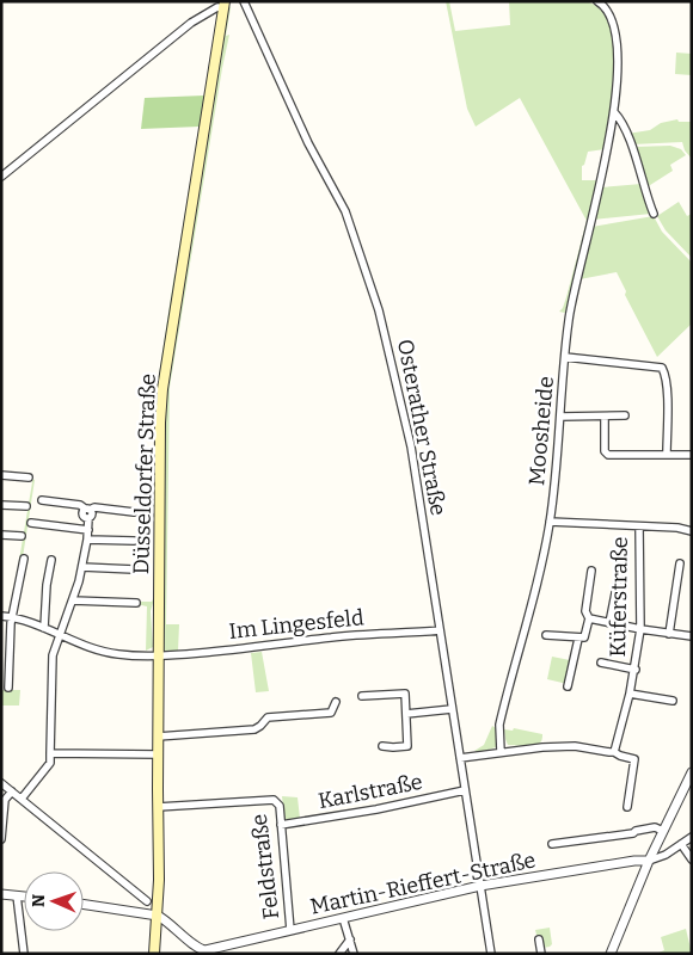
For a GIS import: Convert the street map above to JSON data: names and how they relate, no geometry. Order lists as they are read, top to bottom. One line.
{"streets":{"main road":["Düsseldorfer Straße"],"street":["Osterather Straße","Moosheide","Küferstraße","Im Lingesfeld","Karlstraße","Feldstraße","Martin-Rieffert-Straße"]},"crossings":[["Osterather Straße","Im Lingesfeld"],["Osterather Straße","Karlstraße"],["Osterather Straße","Martin-Rieffert-Straße"],["Düsseldorfer Straße","Im Lingesfeld"],["Düsseldorfer Straße","Feldstraße"],["Karlstraße","Feldstraße"],["Feldstraße","Martin-Rieffert-Straße"]],"north":"left"}
